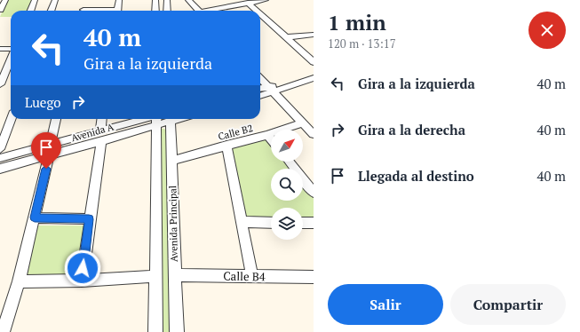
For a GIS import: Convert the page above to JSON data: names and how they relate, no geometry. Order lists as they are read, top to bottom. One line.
{"streets":{"street":["Avenida A","Calle B2","Avenida Principal","Calle B4"]},"crossings":[["Calle B2","Avenida Principal"],["Avenida Principal","Calle B4"]],"north":"top right","page":{"heading":["1 min","120 m · 13:17"],"turn":["40 m","Gira a la izquierda"],"list":[{"name":"Gira a la izquierda","value":"40 m"},{"name":"Gira a la derecha","value":"40 m"},{"name":"Llegada al destino","value":"40 m"}],"then":"Luego","buttons":["Salir","Compartir"]}}
